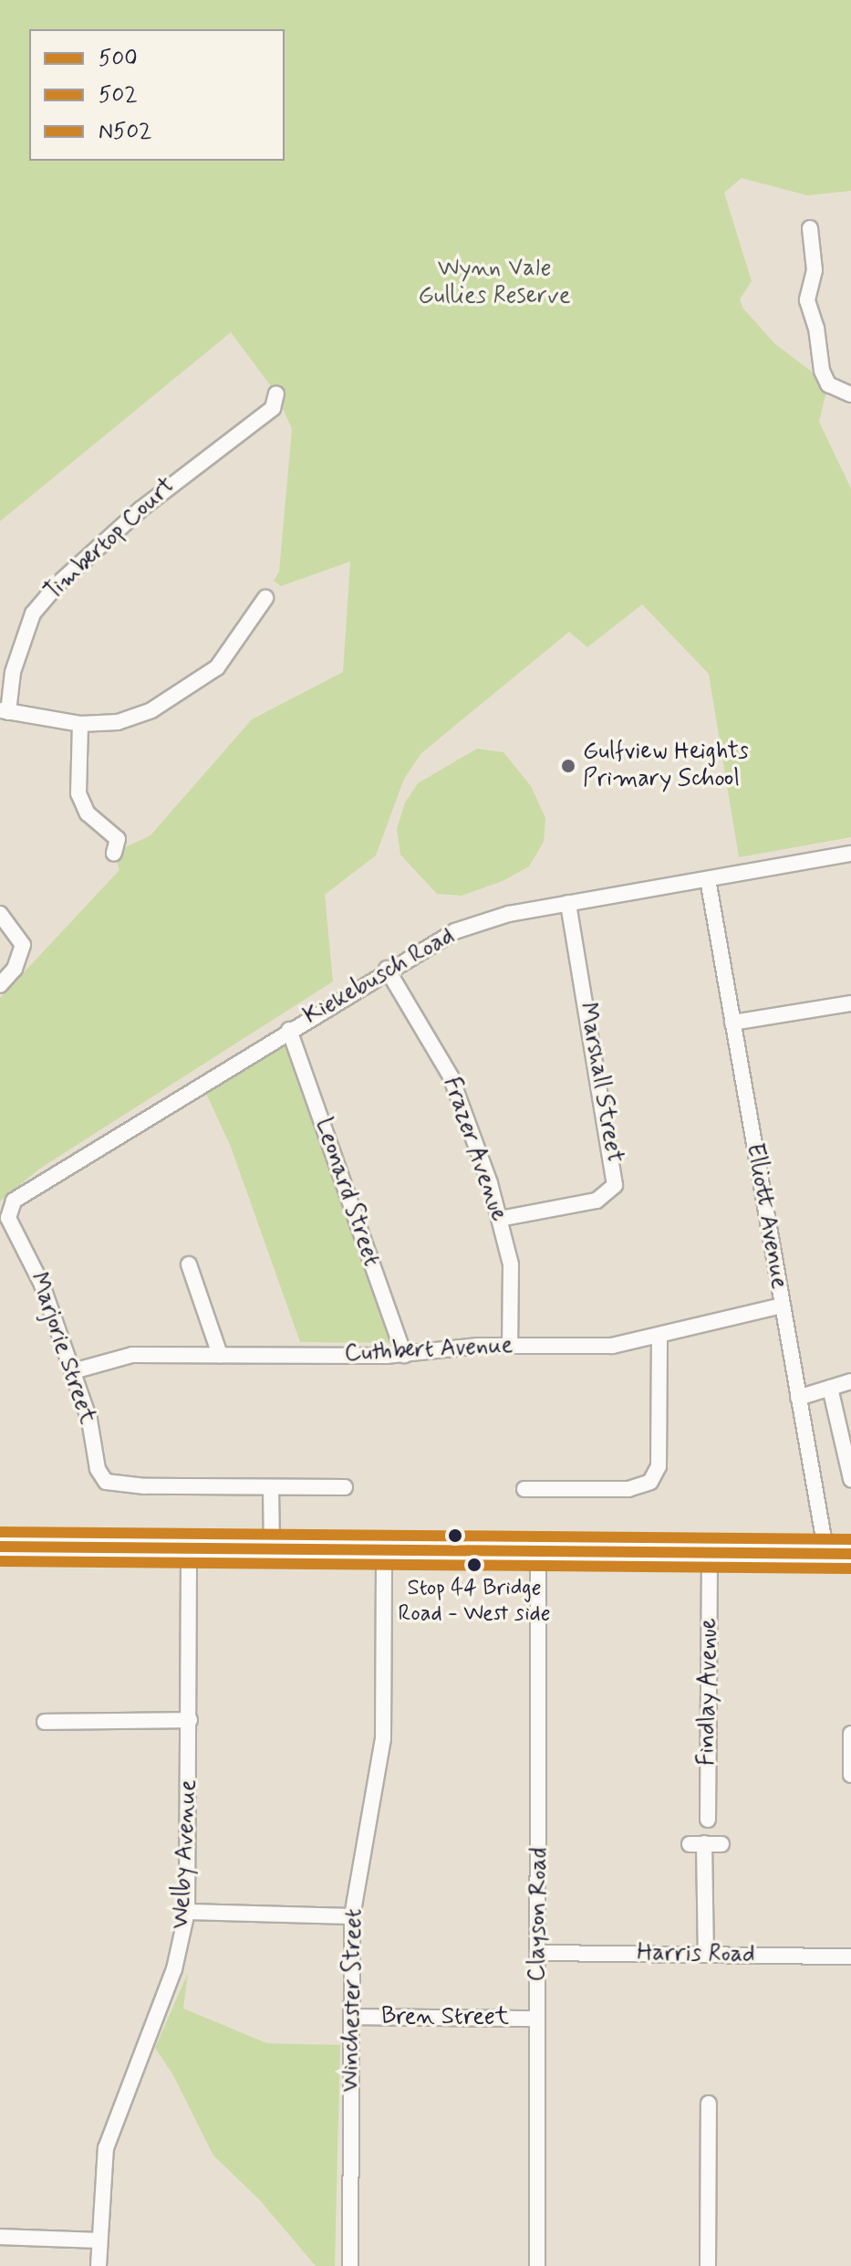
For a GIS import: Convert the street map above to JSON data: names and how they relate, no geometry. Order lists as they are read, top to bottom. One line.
{"streets":{"street":["Timbertop Court","Kiekebusch Road","Marshall Street","Frazer Avenue","Leonard Street","Elliott Avenue","Marjorie Street","Cuthbert Avenue","Findlay Avenue","Welby Avenue","Clayson Road","Harris Road","Winchester Street","Bren Street"]},"crossings":[["Kiekebusch Road","Marshall Street"],["Kiekebusch Road","Frazer Avenue"],["Kiekebusch Road","Leonard Street"],["Kiekebusch Road","Elliott Avenue"],["Kiekebusch Road","Marjorie Street"],["Marshall Street","Frazer Avenue"],["Frazer Avenue","Cuthbert Avenue"],["Leonard Street","Cuthbert Avenue"],["Elliott Avenue","Cuthbert Avenue"],["Marjorie Street","Cuthbert Avenue"],["Clayson Road","Harris Road"],["Clayson Road","Bren Street"],["Winchester Street","Bren Street"]],"parks":["Wynn Vale Gullies Reserve"],"places":["Gulfview Heights Primary School","Stop 44 Bridge Road - West side"],"lines":["transit line N502","transit line 500","transit line 502"],"legend":["500","502","N502"]}
